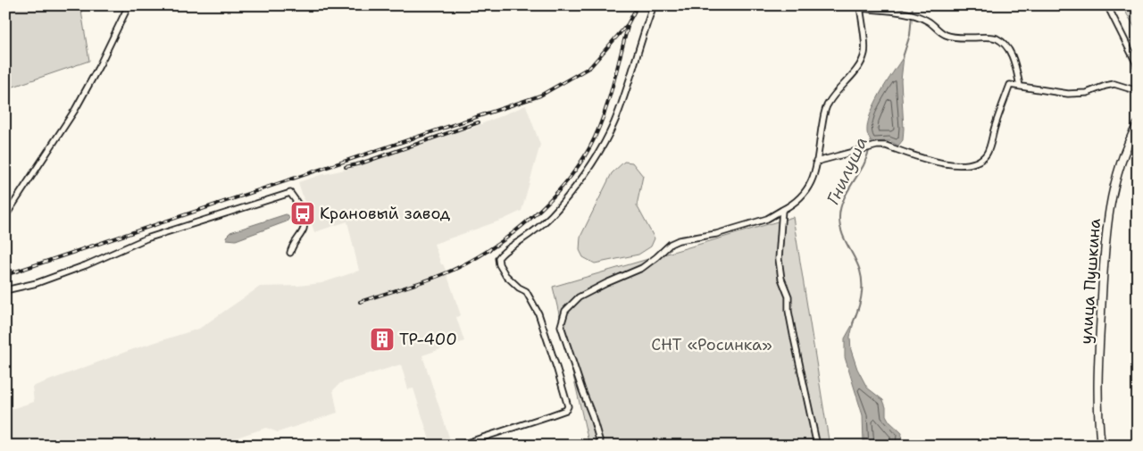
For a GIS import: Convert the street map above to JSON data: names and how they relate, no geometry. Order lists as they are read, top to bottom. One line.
{"streets":{"main road":["улица Пушкина"]},"water":["Гнилуша"],"parks":["СНТ «Росинка»"],"places":{"bus stop":["Крановый завод"],"building":["ТР-400"]}}
